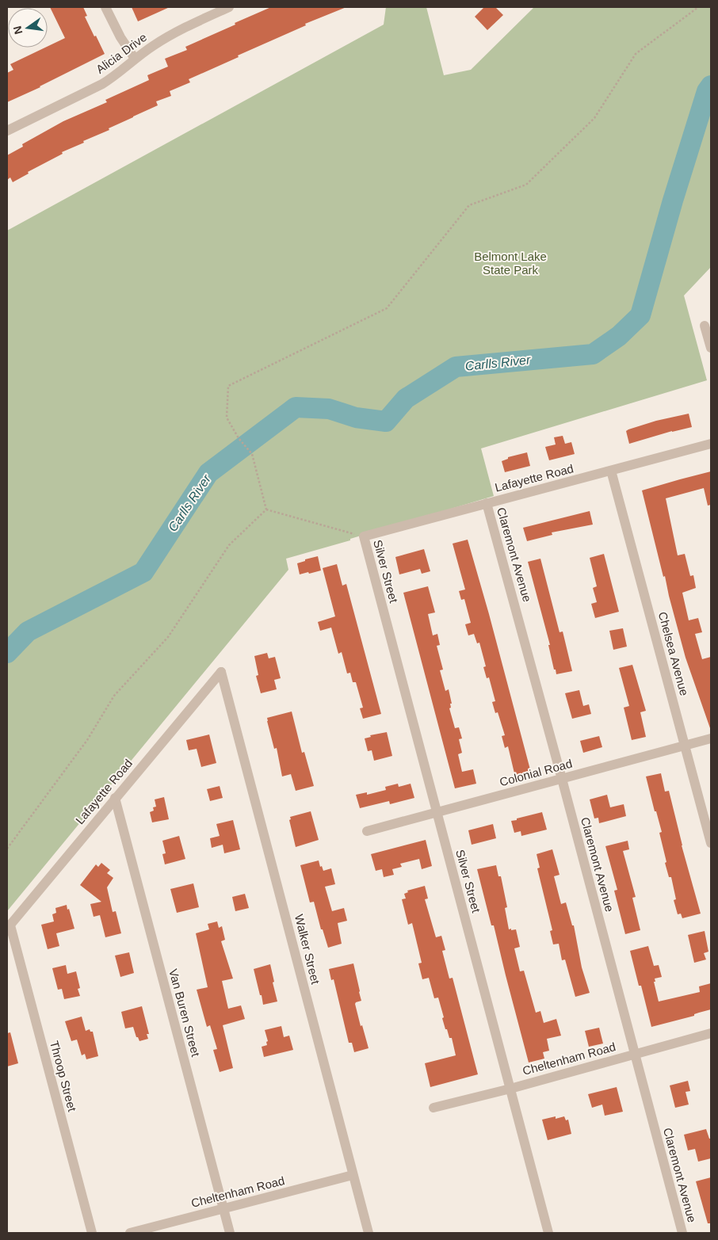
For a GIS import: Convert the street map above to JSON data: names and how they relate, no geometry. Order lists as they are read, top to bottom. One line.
{"streets":{"street":["Alicia Drive","Lafayette Road","Claremont Avenue","Silver Street","Chelsea Avenue","Colonial Road","Walker Street","Van Buren Street","Cheltenham Road","Throop Street"]},"crossings":[["Lafayette Road","Claremont Avenue"],["Lafayette Road","Silver Street"],["Lafayette Road","Chelsea Avenue"],["Lafayette Road","Walker Street"],["Lafayette Road","Van Buren Street"],["Lafayette Road","Throop Street"],["Claremont Avenue","Colonial Road"],["Claremont Avenue","Cheltenham Road"],["Silver Street","Colonial Road"],["Silver Street","Cheltenham Road"],["Chelsea Avenue","Colonial Road"],["Walker Street","Cheltenham Road"],["Van Buren Street","Cheltenham Road"]],"water":["Carlls River"],"parks":["Belmont Lake State Park"],"north":"left"}
